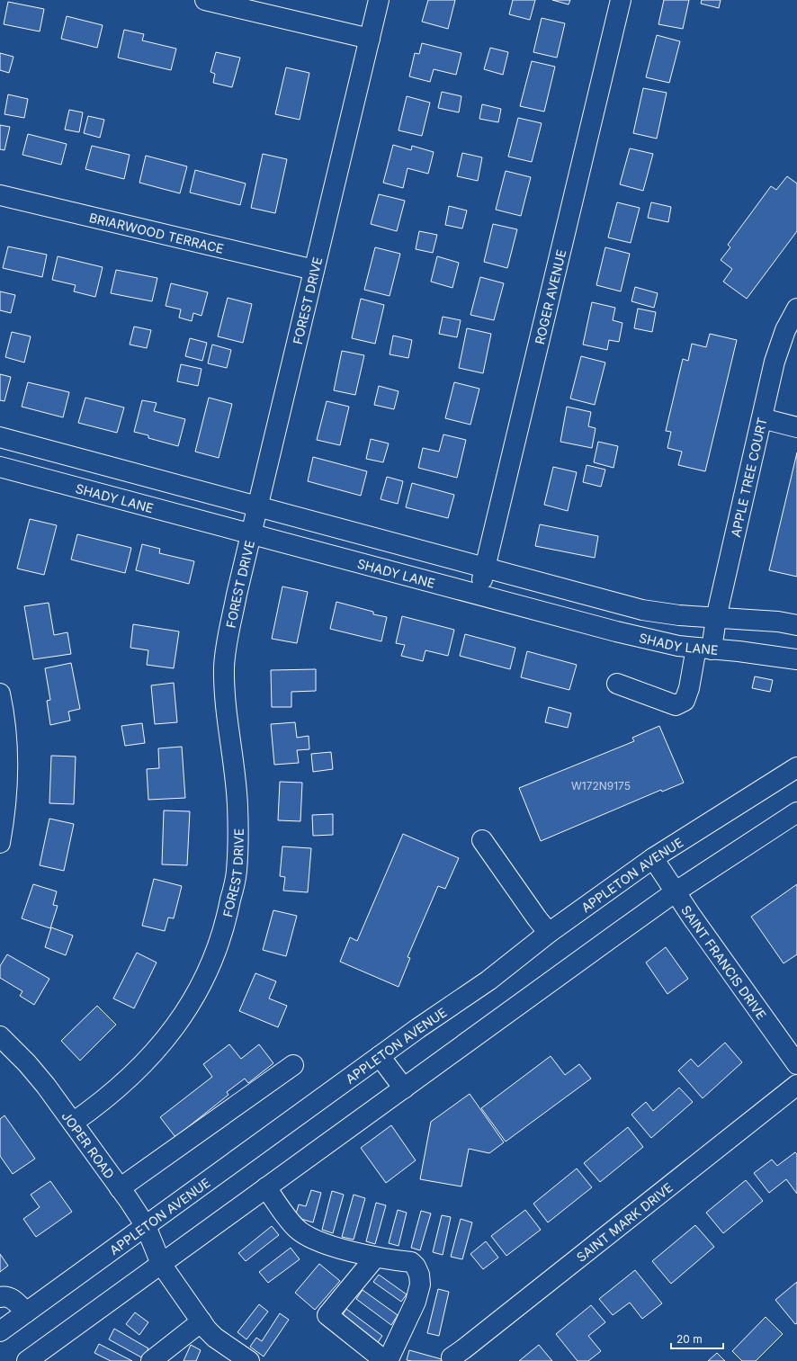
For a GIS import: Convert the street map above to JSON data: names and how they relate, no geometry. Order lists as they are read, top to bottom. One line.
{"streets":{"street":["BRIARWOOD TERRACE","ROGER AVENUE","FOREST DRIVE","APPLE TREE COURT","SHADY LANE","APPLETON AVENUE","SAINT FRANCIS DRIVE","JOPER ROAD","SAINT MARK DRIVE"]},"crossings":[["BRIARWOOD TERRACE","FOREST DRIVE"],["ROGER AVENUE","SHADY LANE"],["FOREST DRIVE","SHADY LANE"],["FOREST DRIVE","JOPER ROAD"],["APPLE TREE COURT","SHADY LANE"],["APPLETON AVENUE","SAINT FRANCIS DRIVE"],["APPLETON AVENUE","JOPER ROAD"]],"house_numbers":["W172N9175"],"scale_bar":"20 m"}
